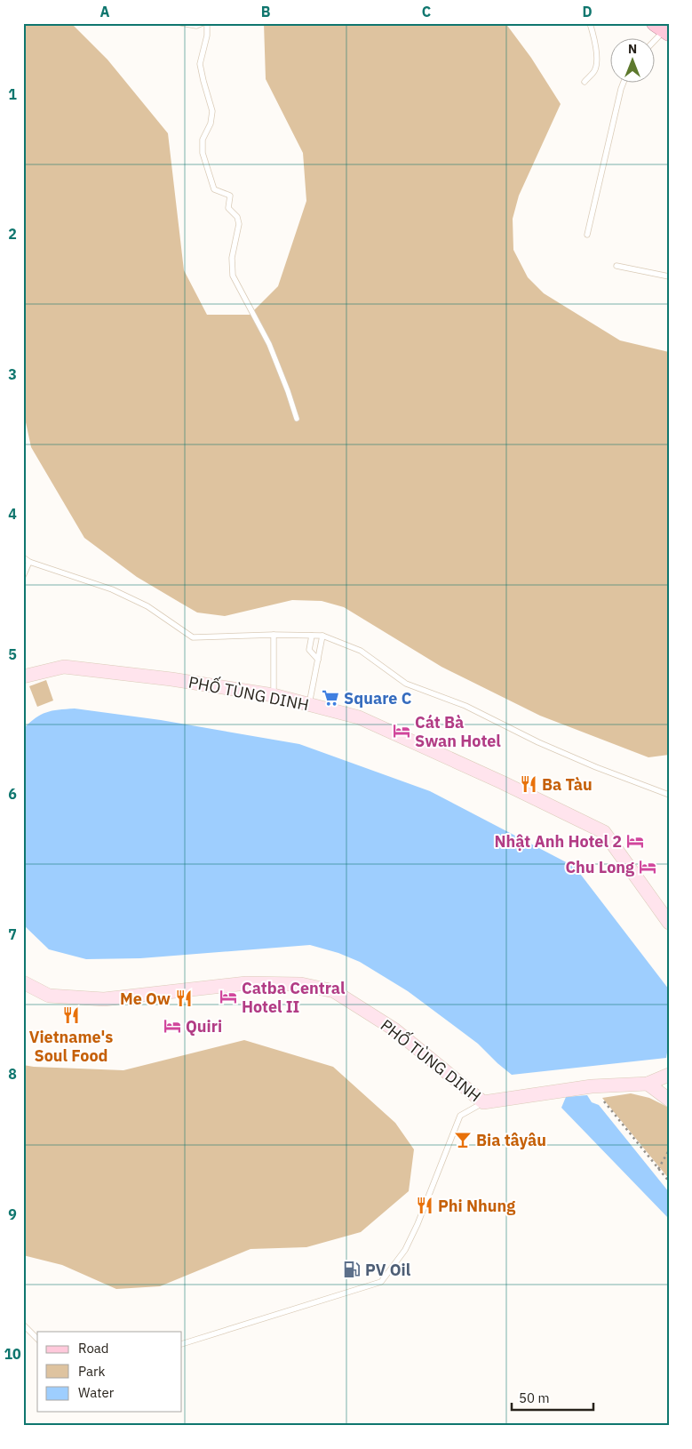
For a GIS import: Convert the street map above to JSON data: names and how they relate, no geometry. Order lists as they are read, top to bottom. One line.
{"streets":{"street":["PHỐ TÙNG DINH"]},"places":{"supermarket":["Square C"],"hotel":["Cát Bà Swan Hotel","Nhật Anh Hotel 2","Chu Long","Catba Central Hotel II","Quiri"],"restaurant":["Ba Tàu","Me Ow","Vietname's Soul Food","Phi Nhung"],"bar":["Bia tâyâu"],"fuel station":["PV Oil"]},"legend":["Road","Park","Water"],"scale_bar":"50 m","north":"top","grid":{"columns":["A","B","C","D"],"rows":["1","2","3","4","5","6","7","8","9","10"]}}
